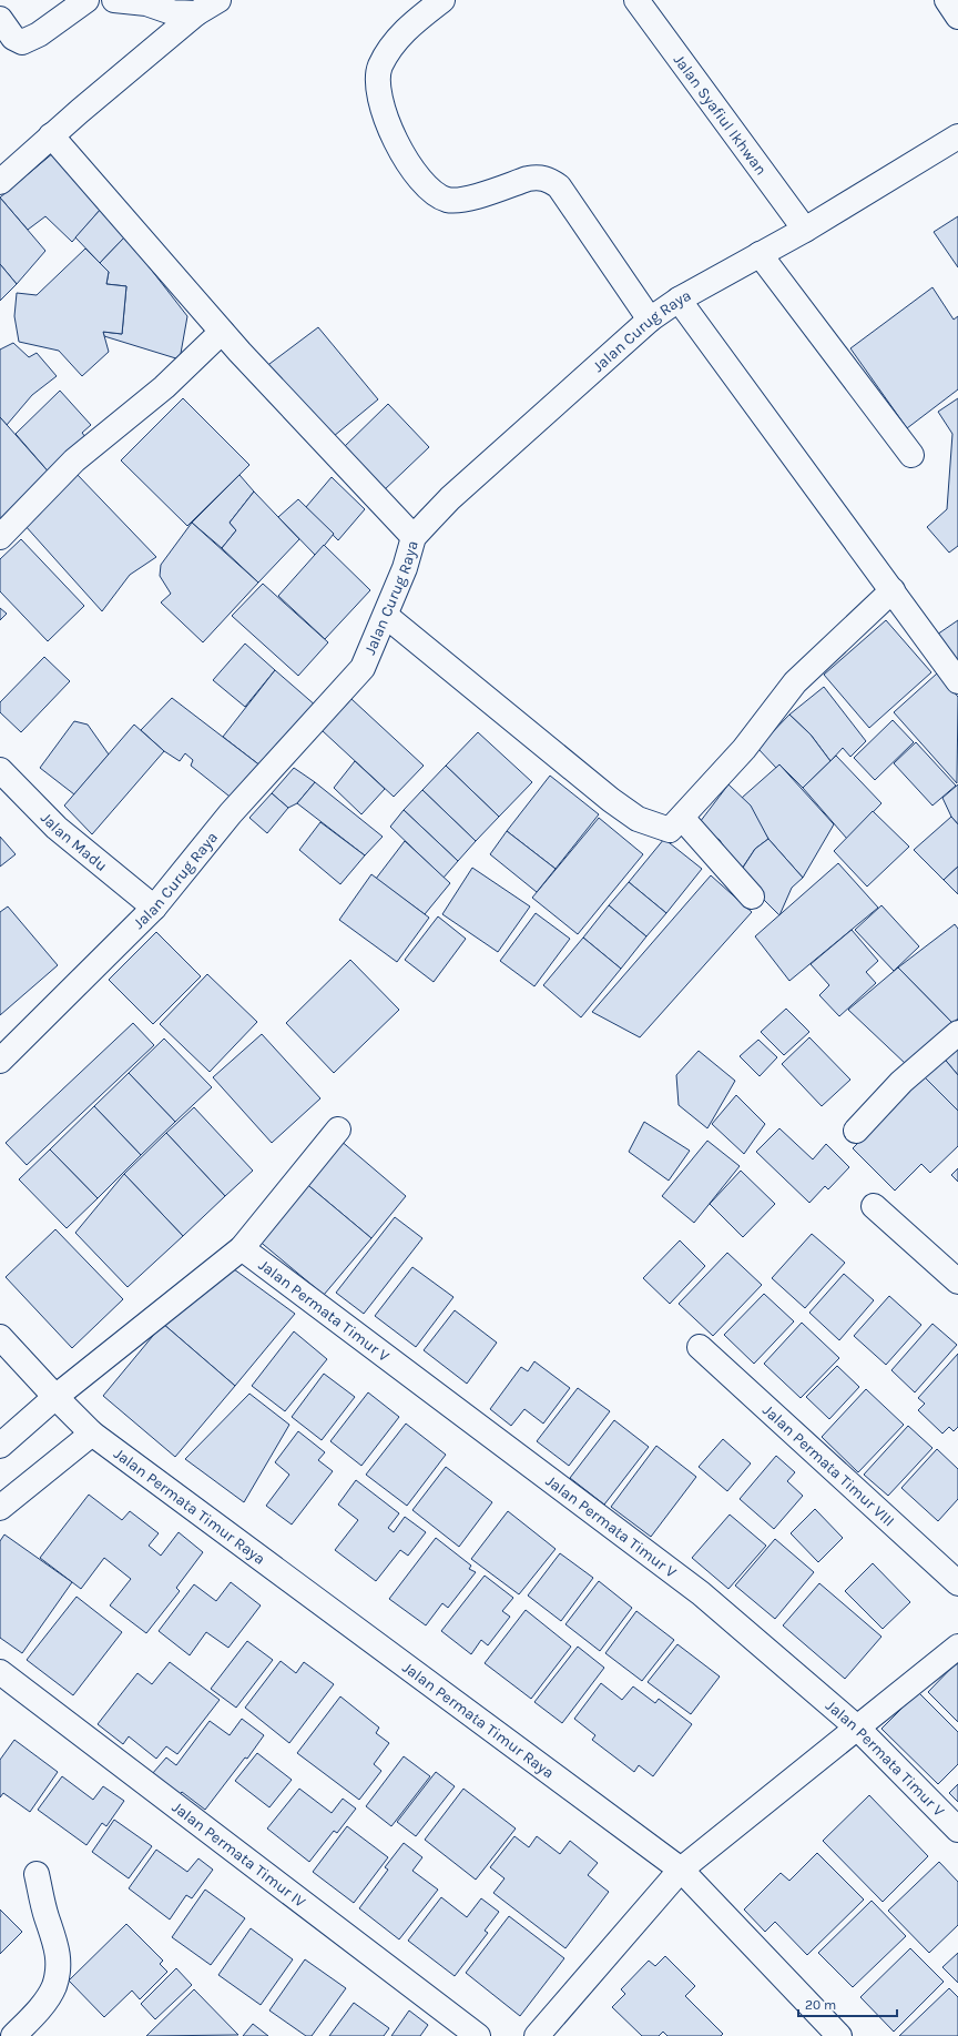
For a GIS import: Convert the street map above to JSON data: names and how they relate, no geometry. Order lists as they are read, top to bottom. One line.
{"streets":{"street":["Jalan Syafiul Ikhwan","Jalan Curug Raya","Jalan Madu","Jalan Permata Timur V","Jalan Permata Timur VIII","Jalan Permata Timur Raya","Jalan Permata Timur IV"]},"crossings":[["Jalan Syafiul Ikhwan","Jalan Curug Raya"],["Jalan Curug Raya","Jalan Madu"]],"scale_bar":"20 m"}
